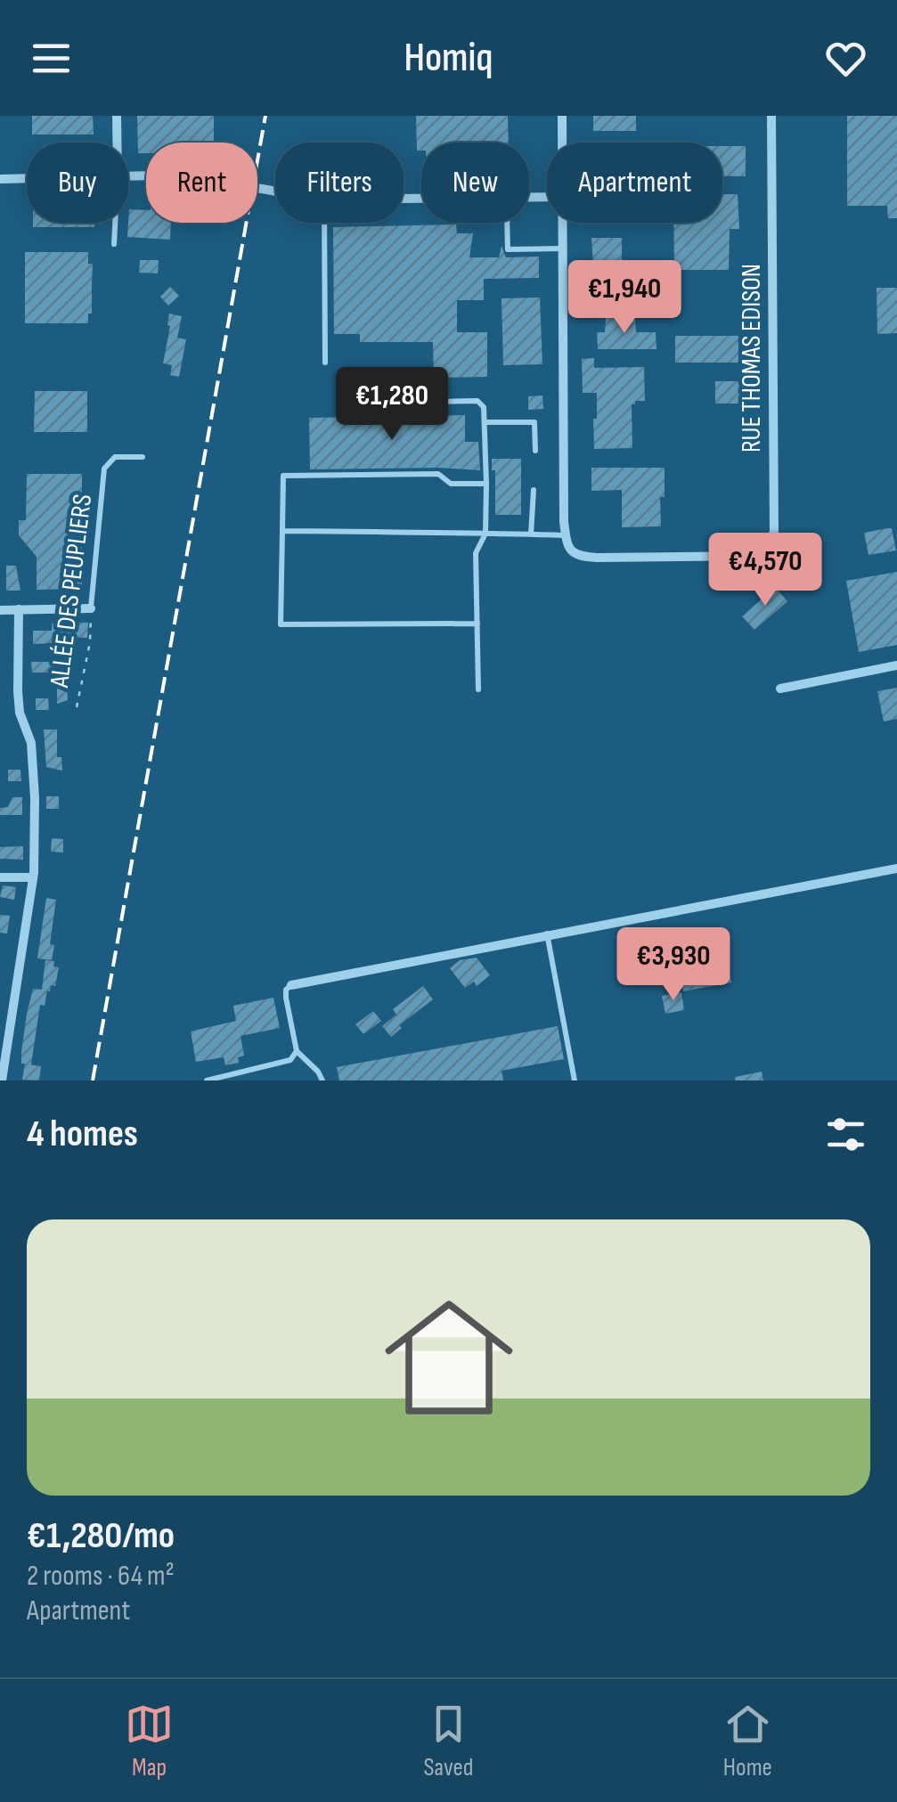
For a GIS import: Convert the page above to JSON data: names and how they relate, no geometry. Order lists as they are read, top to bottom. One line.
{"streets":{"street":["RUE THOMAS EDISON"],"lane":["ALLÉE DES PEUPLIERS"]},"page":{"header":"Homiq","chip":["Buy","Rent","Filters","New","Apartment"],"price":["€1,940","€1,280","€4,570","€3,930"],"heading":"4 homes","list":[{"name":"€1,280/mo","note":"2 rooms · 64 m² · Apartment"}],"tabs":["Map","Saved","Home"]}}
